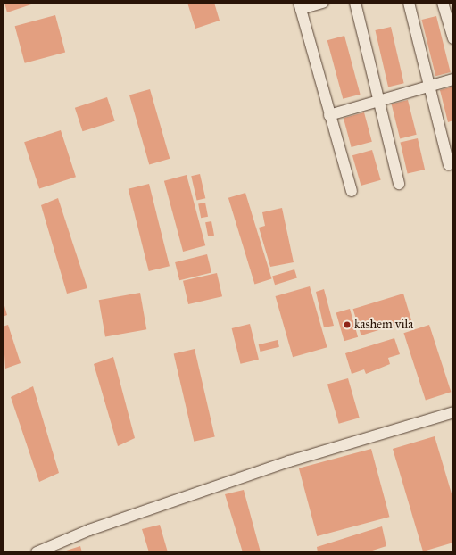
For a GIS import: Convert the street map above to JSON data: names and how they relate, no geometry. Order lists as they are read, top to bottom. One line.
{"places":["kashem vila"]}
